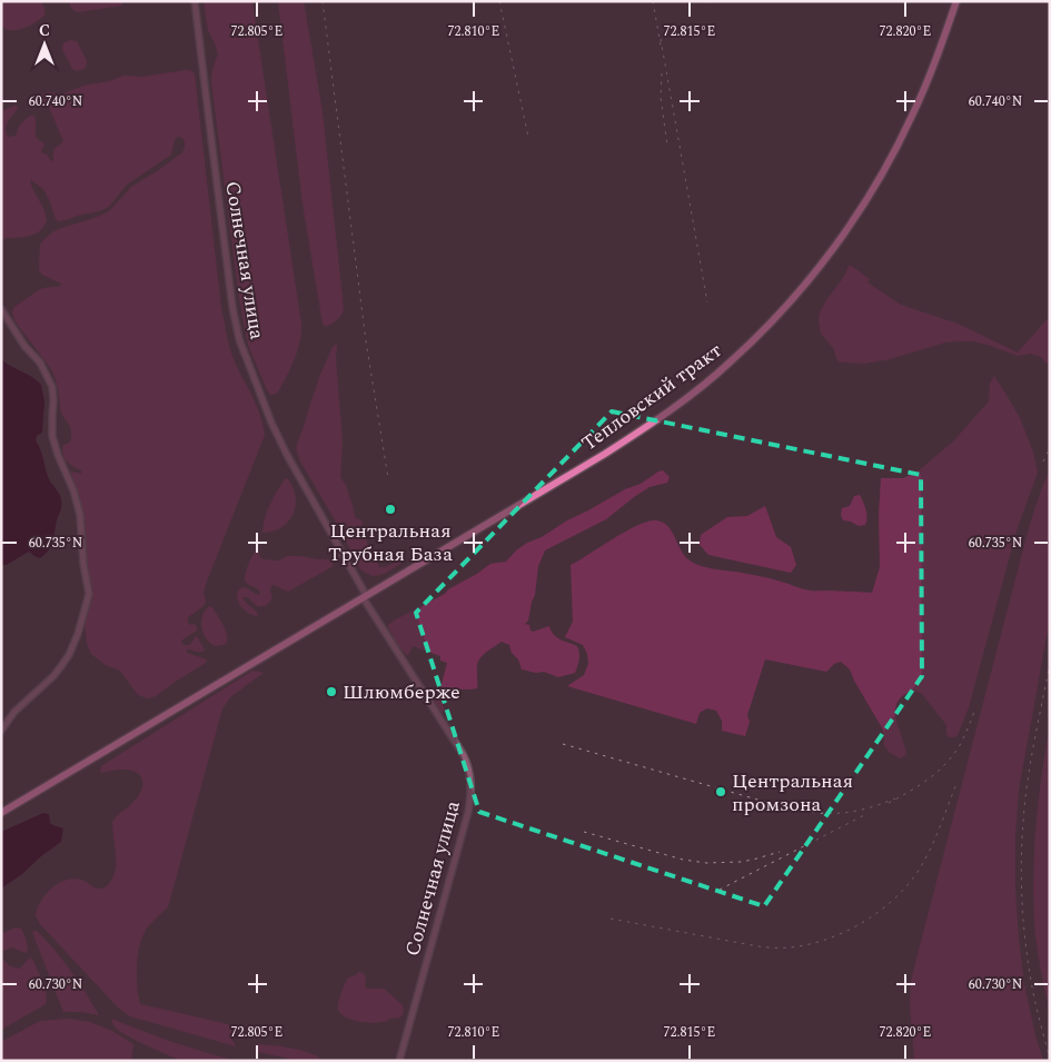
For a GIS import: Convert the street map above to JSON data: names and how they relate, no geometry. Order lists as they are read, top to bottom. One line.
{"streets":{"main road":["Тепловский тракт"],"street":["Солнечная улица"]},"crossings":[["Солнечная улица","Тепловский тракт"]],"places":["Центральная Трубная База","Шлюмберже","Центральная промзона"],"north":"top","coordinates":["72.805°E","72.810°E","72.815°E","72.820°E","60.740°N","60.735°N","60.730°N"]}
